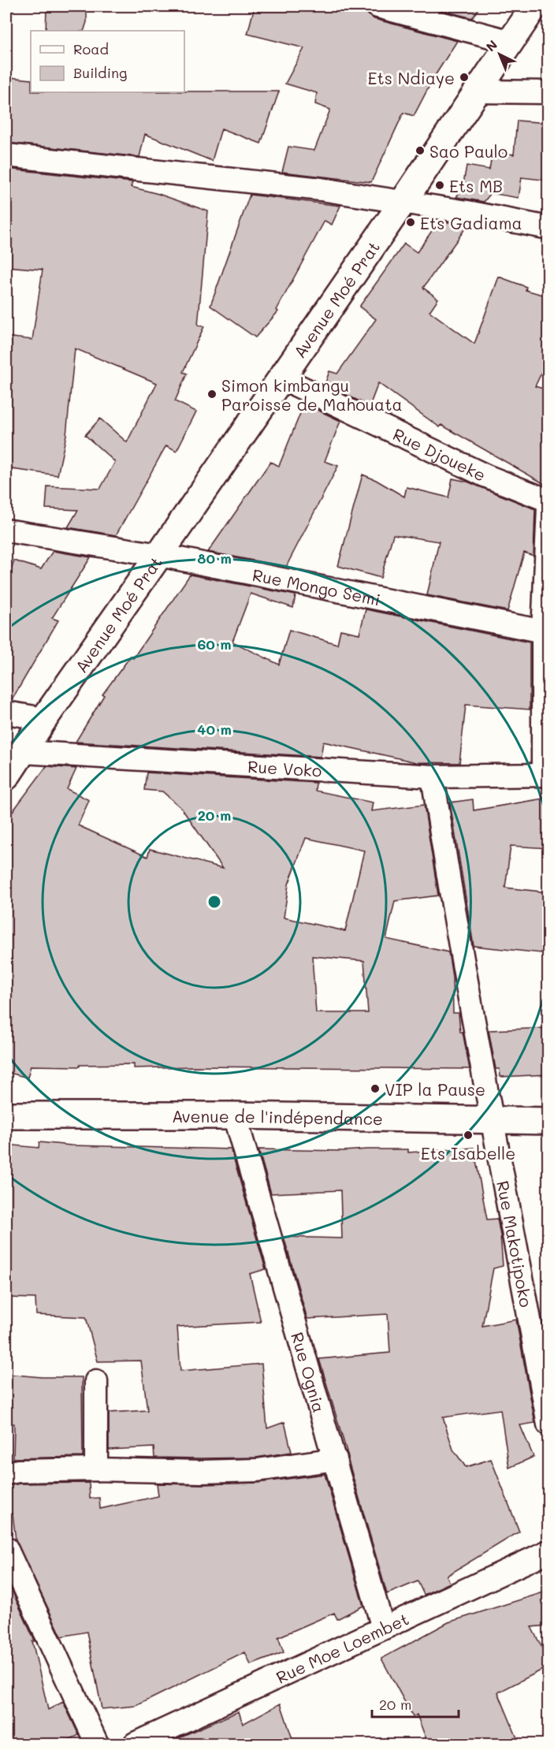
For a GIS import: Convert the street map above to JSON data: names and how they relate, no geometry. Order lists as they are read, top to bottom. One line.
{"streets":{"street":["Avenue Moé Prat","Rue Djoueke","Rue Mongo Semi","Rue Voko","Avenue de l'indépendance","Rue Makotipoko","Rue Ognia","Rue Moe Loembet"]},"crossings":[["Avenue Moé Prat","Rue Djoueke"],["Avenue Moé Prat","Rue Mongo Semi"],["Avenue Moé Prat","Rue Voko"],["Rue Voko","Rue Makotipoko"],["Avenue de l'indépendance","Rue Makotipoko"],["Avenue de l'indépendance","Rue Ognia"],["Rue Ognia","Rue Moe Loembet"]],"places":["Ets Ndiaye","Sao Paulo","Ets MB","Ets Gadiama","Simon kimbangu Paroisse de Mahouata","VIP la Pause","Ets Isabelle"],"legend":["Road","Building"],"scale_bar":"20 m","north":"top left","rings":["80 m","60 m","40 m","20 m"]}
